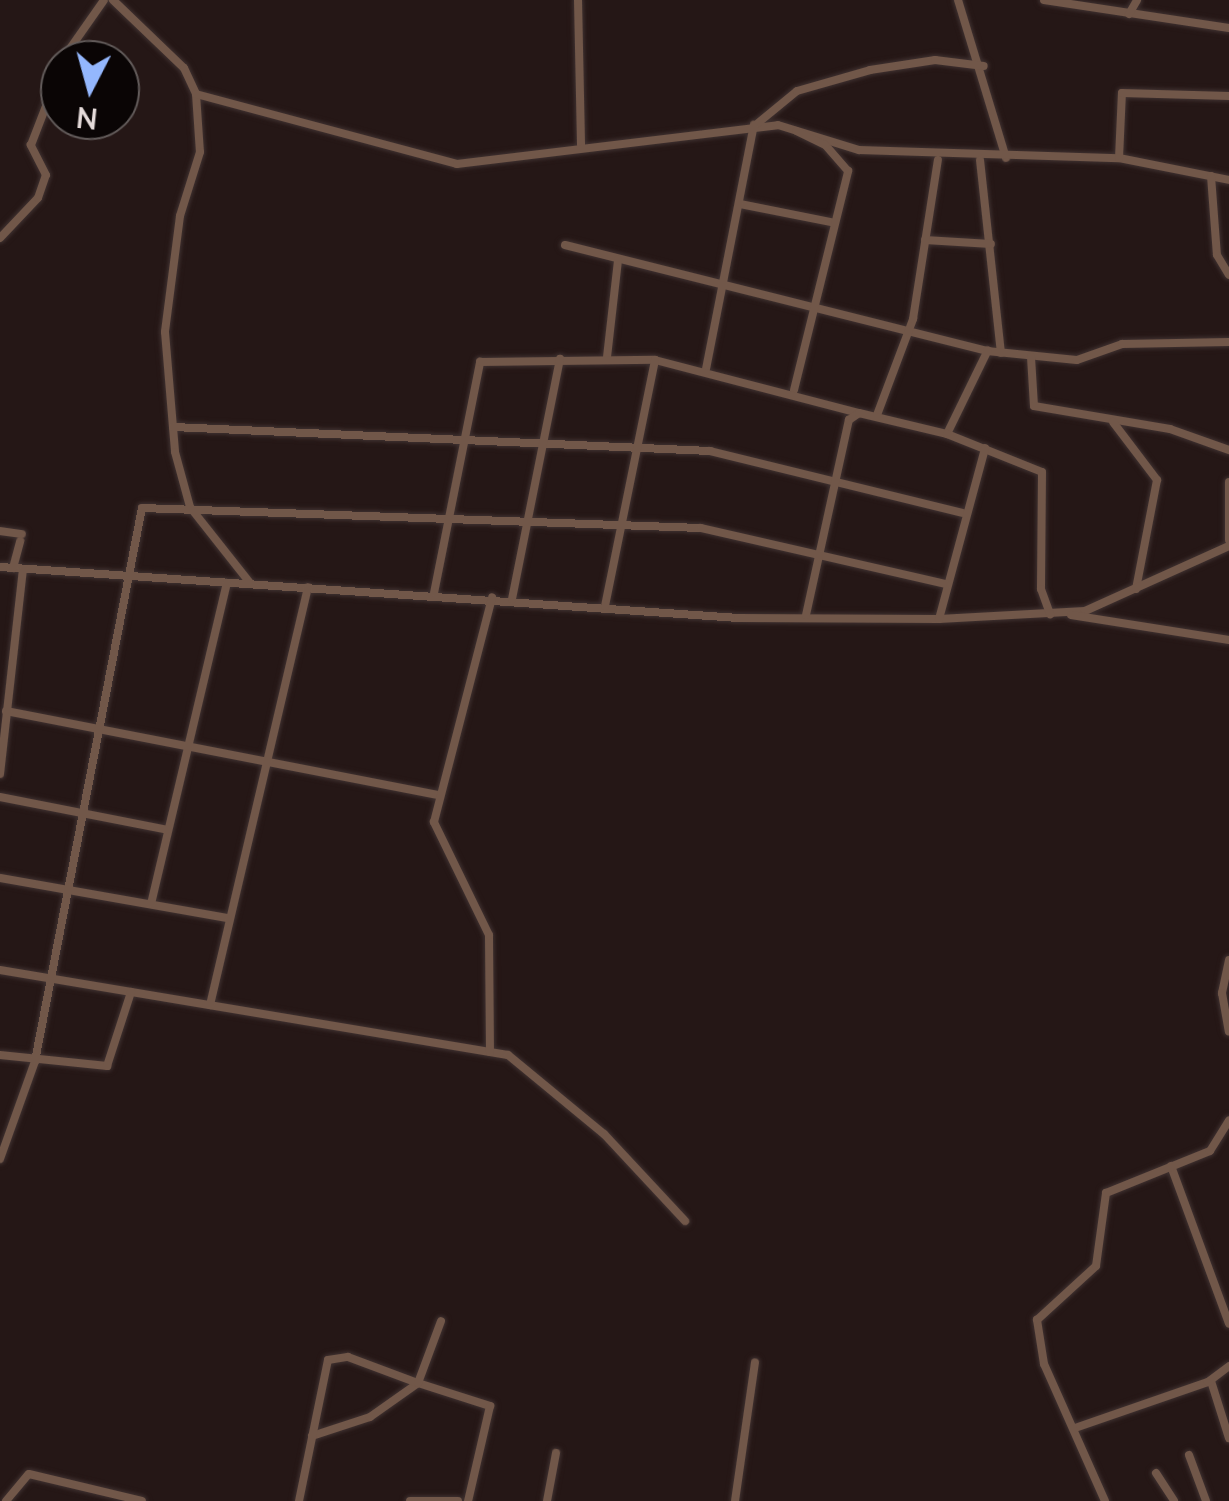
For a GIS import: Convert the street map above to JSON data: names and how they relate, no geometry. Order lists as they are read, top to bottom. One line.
{"north":"bottom"}
